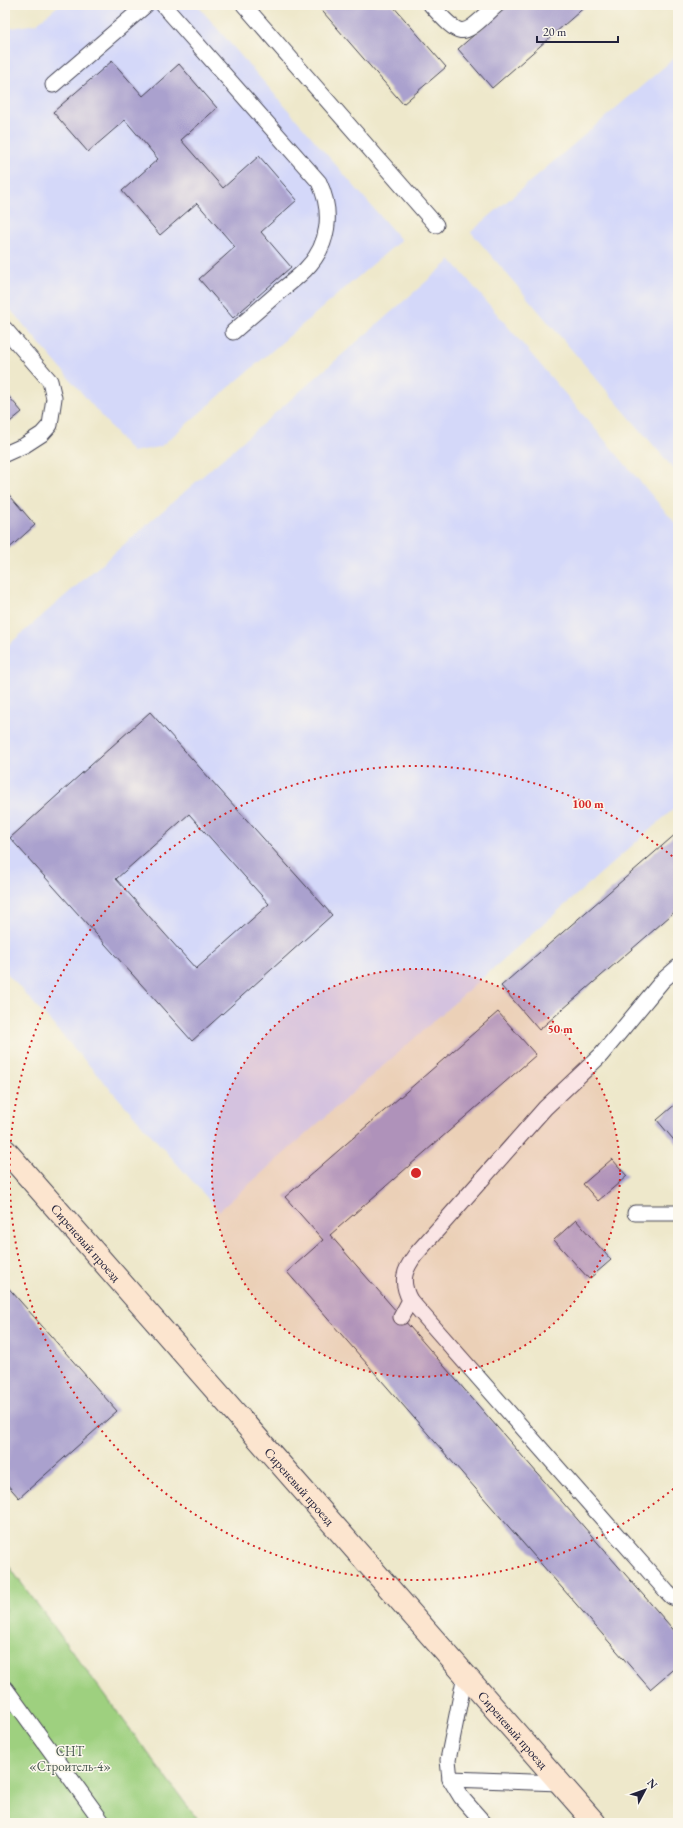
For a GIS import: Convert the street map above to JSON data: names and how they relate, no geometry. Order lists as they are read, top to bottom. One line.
{"streets":{"main road":["Сиреневый проезд"]},"parks":["СНТ «Строитель-4»"],"scale_bar":"20 m","north":"top right","rings":["100 m","50 m"]}
